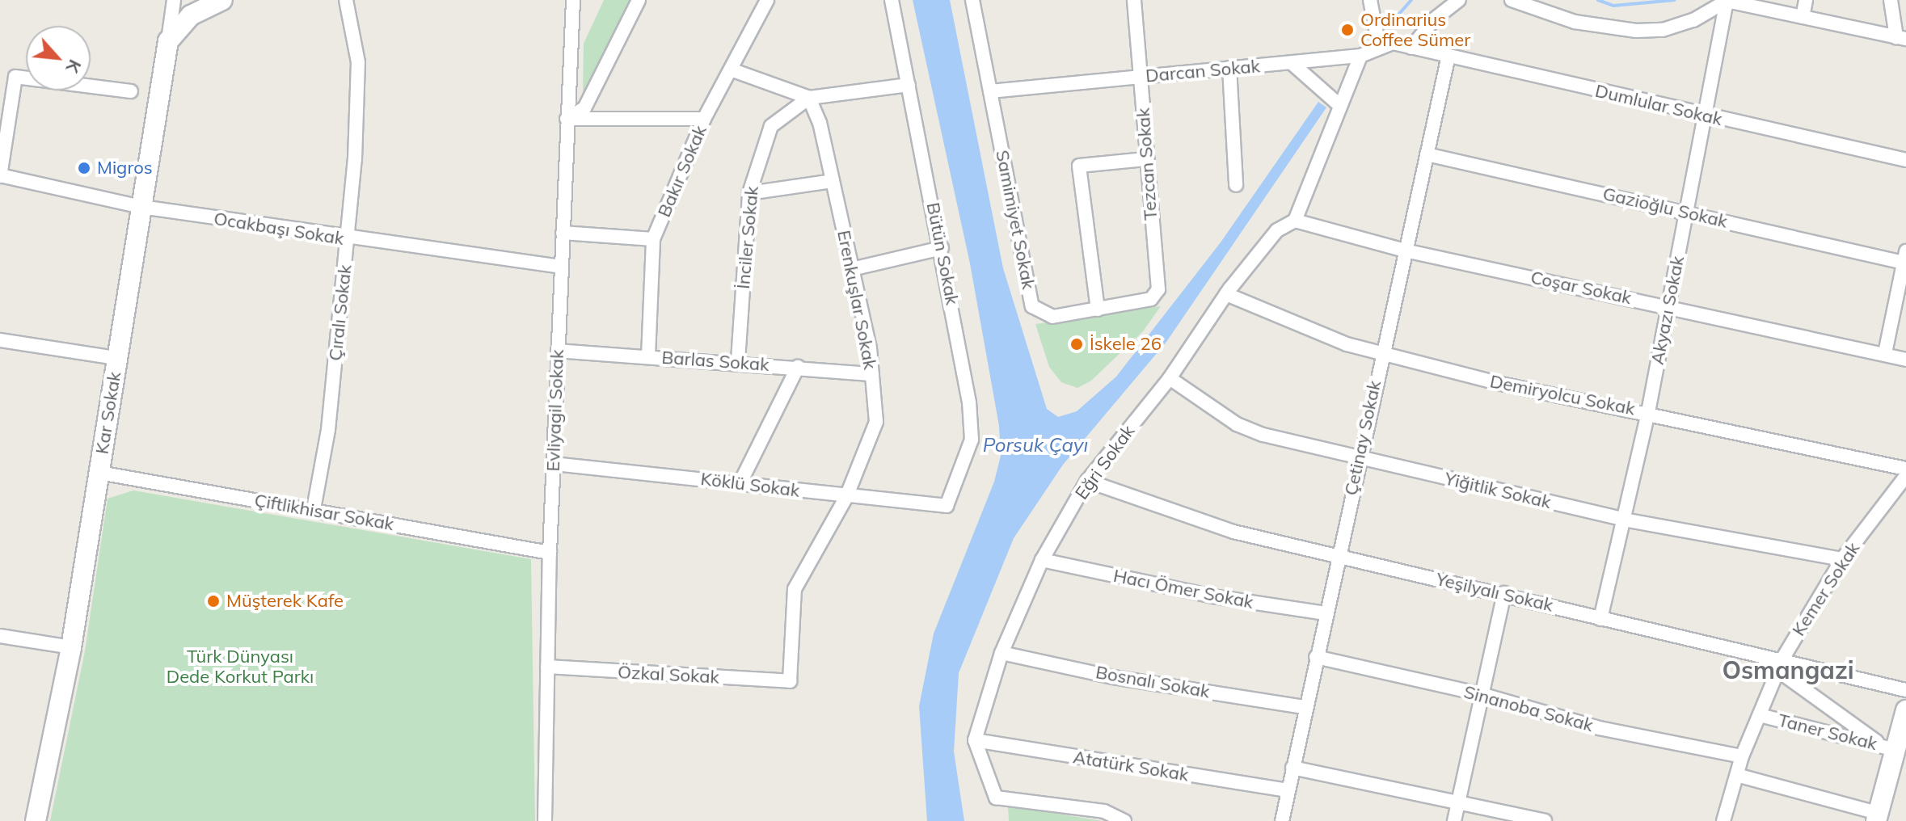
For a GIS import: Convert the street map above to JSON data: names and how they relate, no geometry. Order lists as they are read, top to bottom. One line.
{"streets":{"street":["Darcan Sokak","Dumlular Sokak","Tezcan Sokak","Bakır Sokak","Gazioğlu Sokak","Samimiyet Sokak","Ocakbaşı Sokak","İnciler Sokak","Bütün Sokak","Coşar Sokak","Erenkuşlar Sokak","Akyazı Sokak","Çıralı Sokak","Barlas Sokak","Demiryolcu Sokak","Evliyagil Sokak","Kar Sokak","Çetinay Sokak","Eğri Sokak","Köklü Sokak","Yiğitlik Sokak","Çiftlikhisar Sokak","Hacı Ömer Sokak","Kemer Sokak","Yeşilyalı Sokak","Özkal Sokak","Bosnalı Sokak","Sinanoba Sokak","Taner Sokak","Atatürk Sokak"]},"crossings":[["Darcan Sokak","Tezcan Sokak"],["Darcan Sokak","Samimiyet Sokak"],["Dumlular Sokak","Akyazı Sokak"],["Dumlular Sokak","Çetinay Sokak"],["Tezcan Sokak","Samimiyet Sokak"],["Bakır Sokak","Barlas Sokak"],["Gazioğlu Sokak","Akyazı Sokak"],["Gazioğlu Sokak","Çetinay Sokak"],["Ocakbaşı Sokak","Çıralı Sokak"],["Ocakbaşı Sokak","Evliyagil Sokak"],["Ocakbaşı Sokak","Kar Sokak"],["İnciler Sokak","Erenkuşlar Sokak"],["İnciler Sokak","Barlas Sokak"],["Bütün Sokak","Köklü Sokak"],["Coşar Sokak","Akyazı Sokak"],["Coşar Sokak","Çetinay Sokak"],["Coşar Sokak","Eğri Sokak"],["Erenkuşlar Sokak","Barlas Sokak"],["Erenkuşlar Sokak","Köklü Sokak"],["Erenkuşlar Sokak","Özkal Sokak"],["Akyazı Sokak","Demiryolcu Sokak"],["Akyazı Sokak","Yiğitlik Sokak"],["Akyazı Sokak","Yeşilyalı Sokak"],["Çıralı Sokak","Çiftlikhisar Sokak"],["Barlas Sokak","Evliyagil Sokak"],["Demiryolcu Sokak","Çetinay Sokak"],["Demiryolcu Sokak","Eğri Sokak"],["Evliyagil Sokak","Köklü Sokak"],["Evliyagil Sokak","Çiftlikhisar Sokak"],["Evliyagil Sokak","Özkal Sokak"],["Kar Sokak","Çiftlikhisar Sokak"],["Çetinay Sokak","Yiğitlik Sokak"],["Çetinay Sokak","Hacı Ömer Sokak"],["Çetinay Sokak","Yeşilyalı Sokak"],["Çetinay Sokak","Bosnalı Sokak"],["Çetinay Sokak","Sinanoba Sokak"],["Çetinay Sokak","Atatürk Sokak"],["Eğri Sokak","Yiğitlik Sokak"],["Eğri Sokak","Hacı Ömer Sokak"],["Eğri Sokak","Yeşilyalı Sokak"],["Eğri Sokak","Bosnalı Sokak"],["Eğri Sokak","Atatürk Sokak"],["Yiğitlik Sokak","Kemer Sokak"],["Kemer Sokak","Yeşilyalı Sokak"],["Kemer Sokak","Sinanoba Sokak"],["Kemer Sokak","Taner Sokak"]],"districts":["Osmangazi"],"water":["Porsuk Çayı"],"parks":["Türk Dünyası Dede Korkut Parkı"],"places":["Ordinarius Coffee Sümer","Migros","İskele 26","Müşterek Kafe"],"north":"bottom right"}
